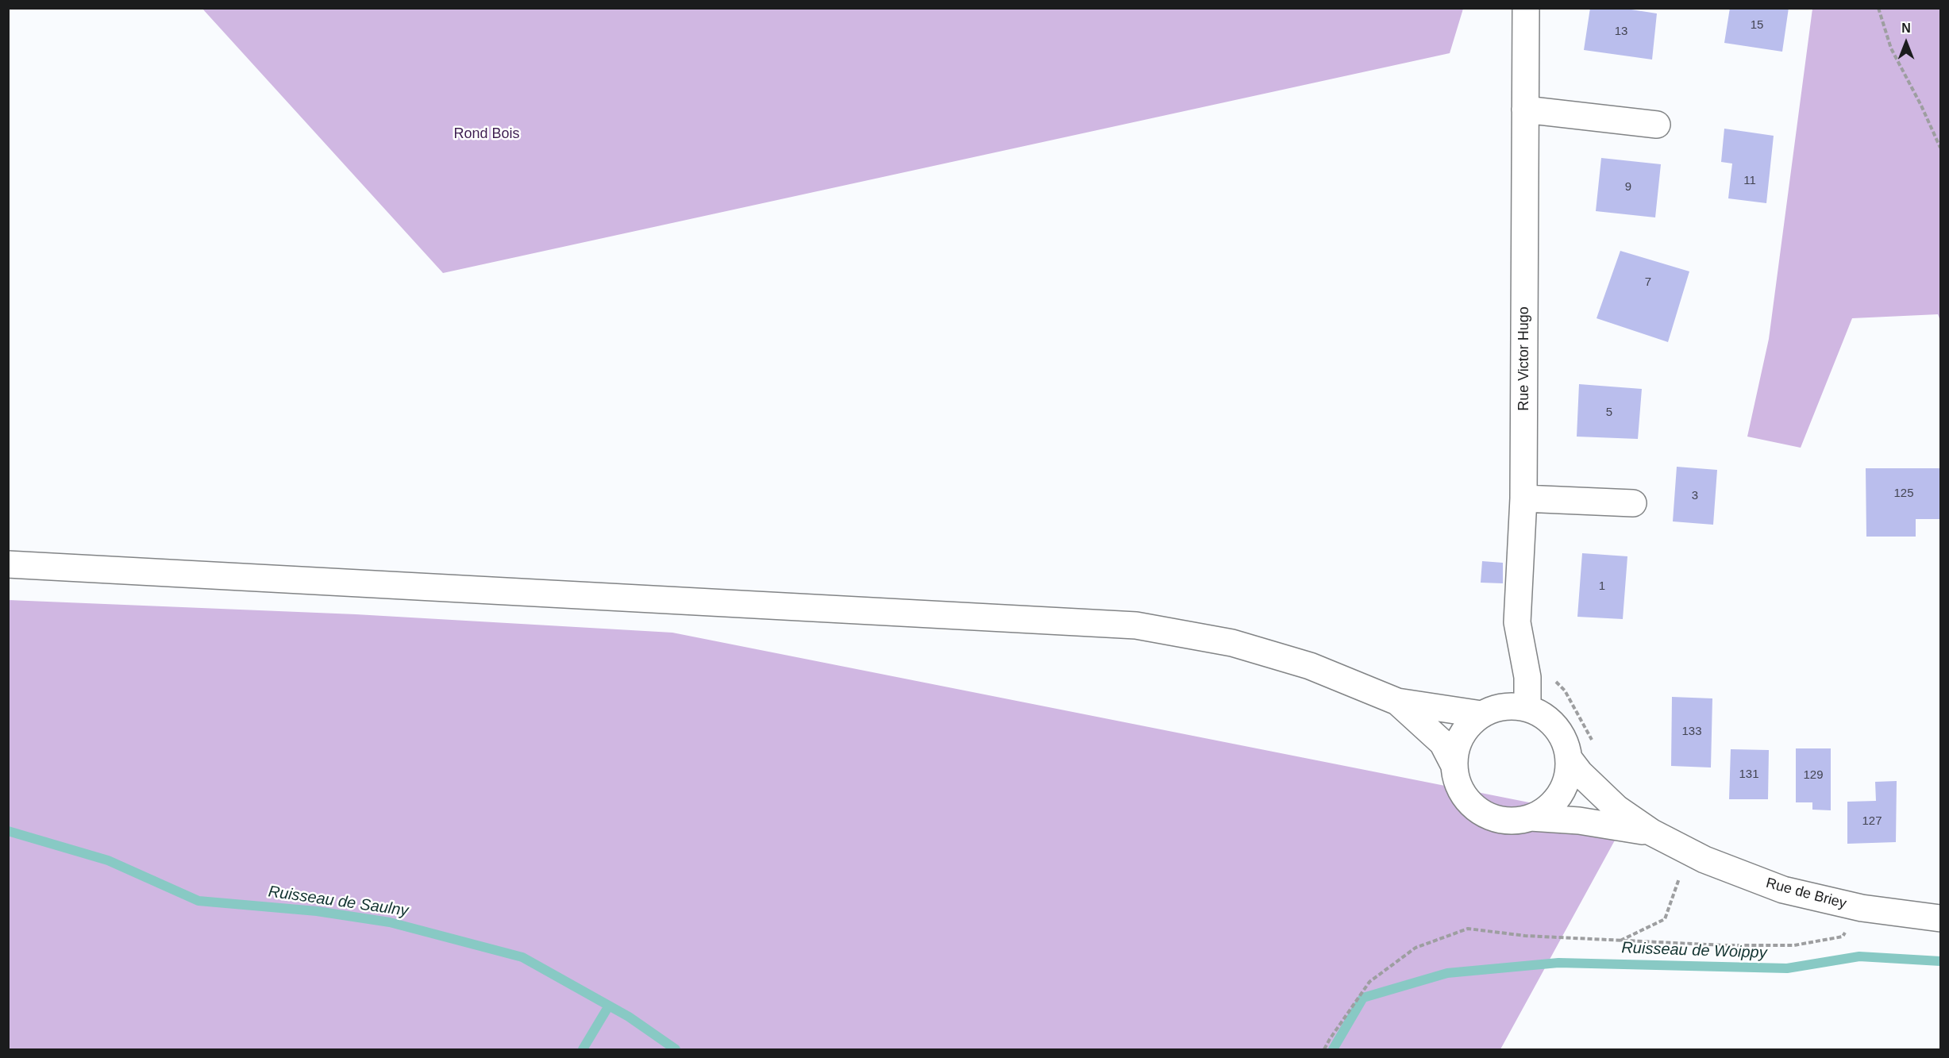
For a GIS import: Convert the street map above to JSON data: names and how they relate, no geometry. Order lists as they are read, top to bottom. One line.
{"streets":{"street":["Rue Victor Hugo","Rue de Briey"]},"crossings":[["Rue Victor Hugo","Rue de Briey"]],"water":["Ruisseau de Saulny","Ruisseau de Woippy"],"parks":["Rond Bois"],"house_numbers":["15","13","11","9","7","5","125","3","1","133","131","129","127"],"north":"top"}
